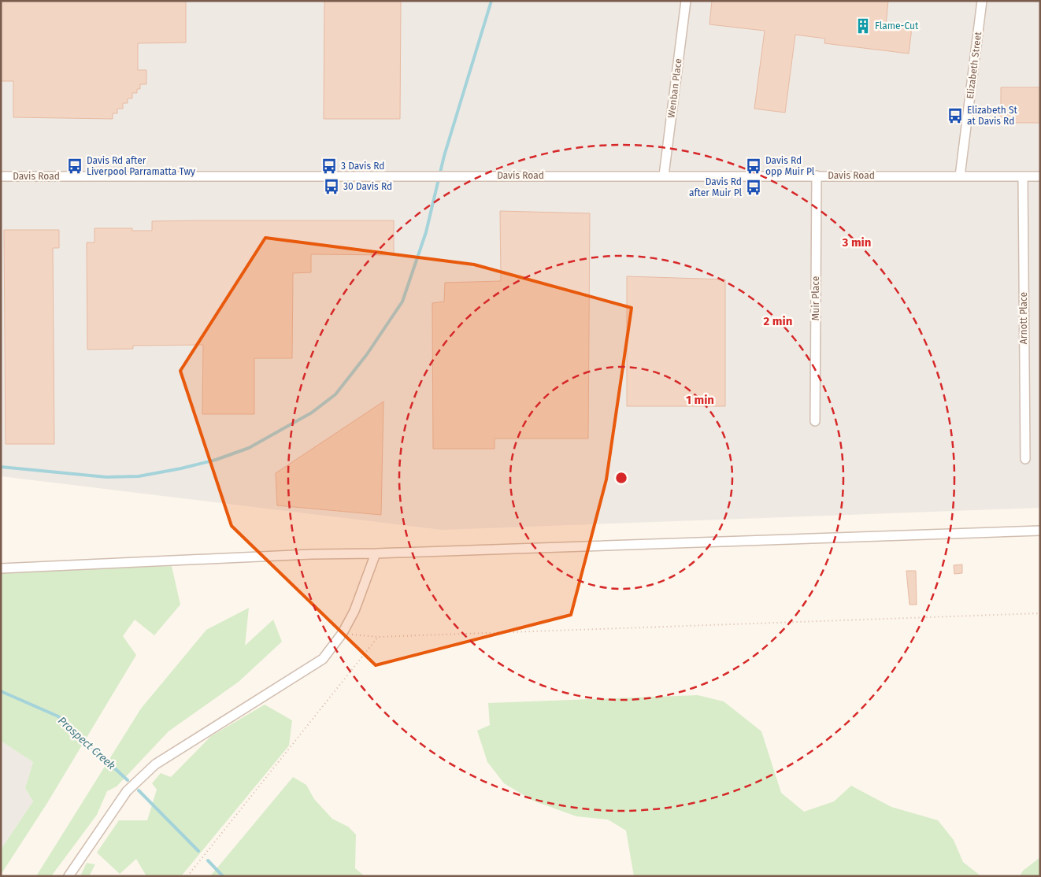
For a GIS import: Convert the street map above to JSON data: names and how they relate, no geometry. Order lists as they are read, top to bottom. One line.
{"streets":{"street":["Elizabeth Street","Wenban Place","Davis Road","Muir Place","Arnott Place"]},"crossings":[["Elizabeth Street","Davis Road"],["Wenban Place","Davis Road"],["Davis Road","Muir Place"],["Davis Road","Arnott Place"]],"water":["Prospect Creek"],"places":{"building":["Flame-Cut"],"bus stop":["Elizabeth St at Davis Rd","Davis Rd after Liverpool Parramatta Twy","3 Davis Rd","Davis Rd opp Muir Pl","30 Davis Rd","Davis Rd after Muir Pl"]},"rings":["3 min","2 min","1 min"]}
